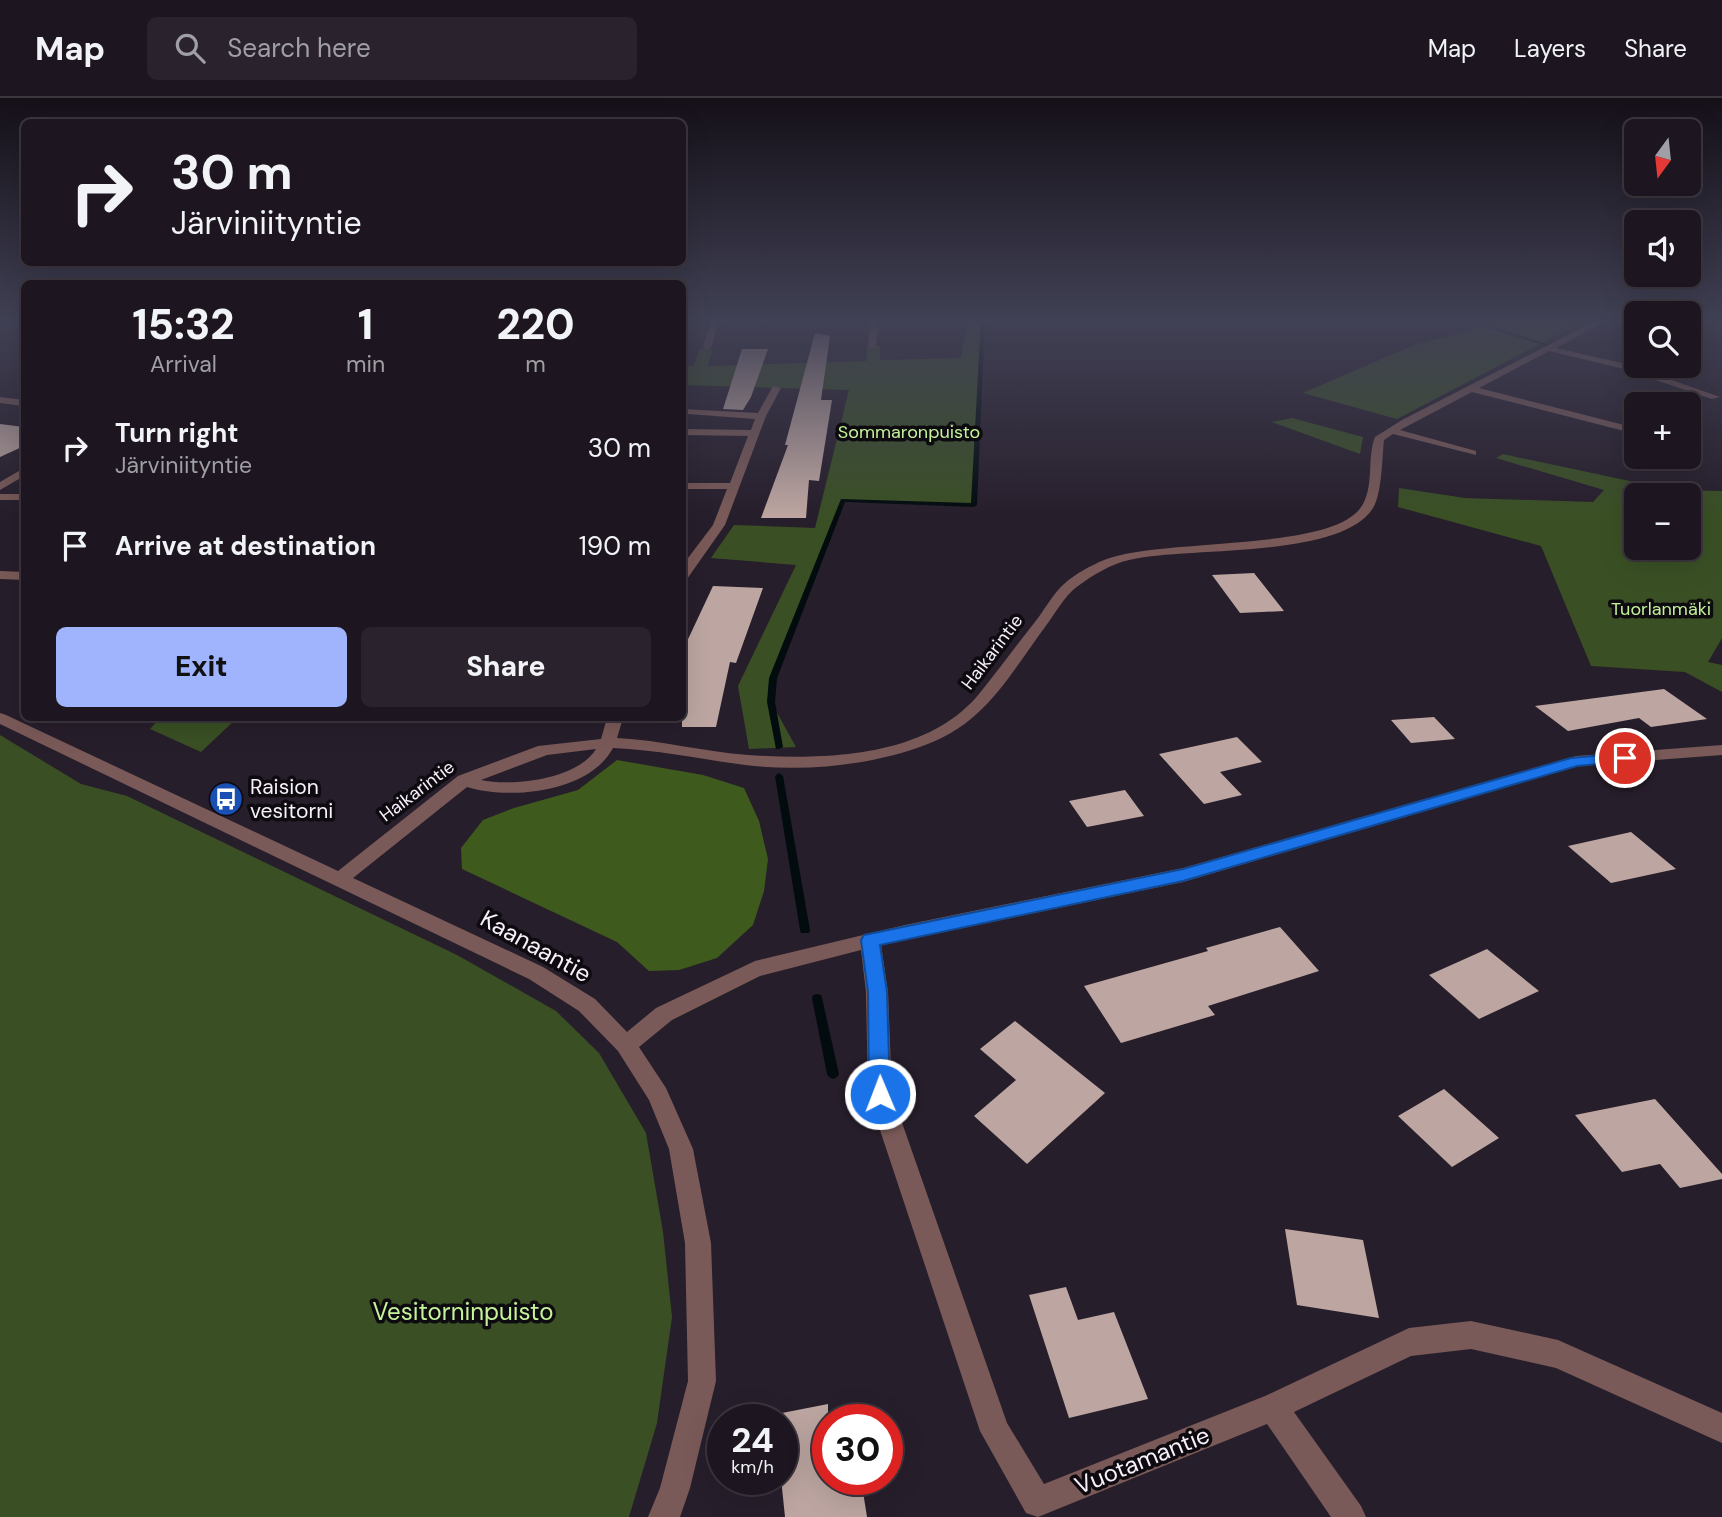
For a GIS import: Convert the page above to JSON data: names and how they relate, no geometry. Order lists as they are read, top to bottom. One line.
{"streets":{"street":["Haikarintie","Kaanaantie","Vuotamantie"]},"crossings":[["Haikarintie","Kaanaantie"]],"parks":["Sommaronpuisto","Tuorlanmäki","Vesitorninpuisto"],"places":{"bus stop":["Raision vesitorni"]},"north":"bottom","page":{"header":"Map","search":"Search here","nav":["Map","Layers","Share"],"map_buttons":["+","−"],"turn":["30 m","Järviniityntie"],"eta":["15:32","Arrival","1","min","220","m"],"list":[{"name":"Turn right","note":"Järviniityntie","value":"30 m"},{"name":"Arrive at destination","value":"190 m"}],"buttons":["Exit","Share"],"speed":"24 km/h","limit":"30"}}
